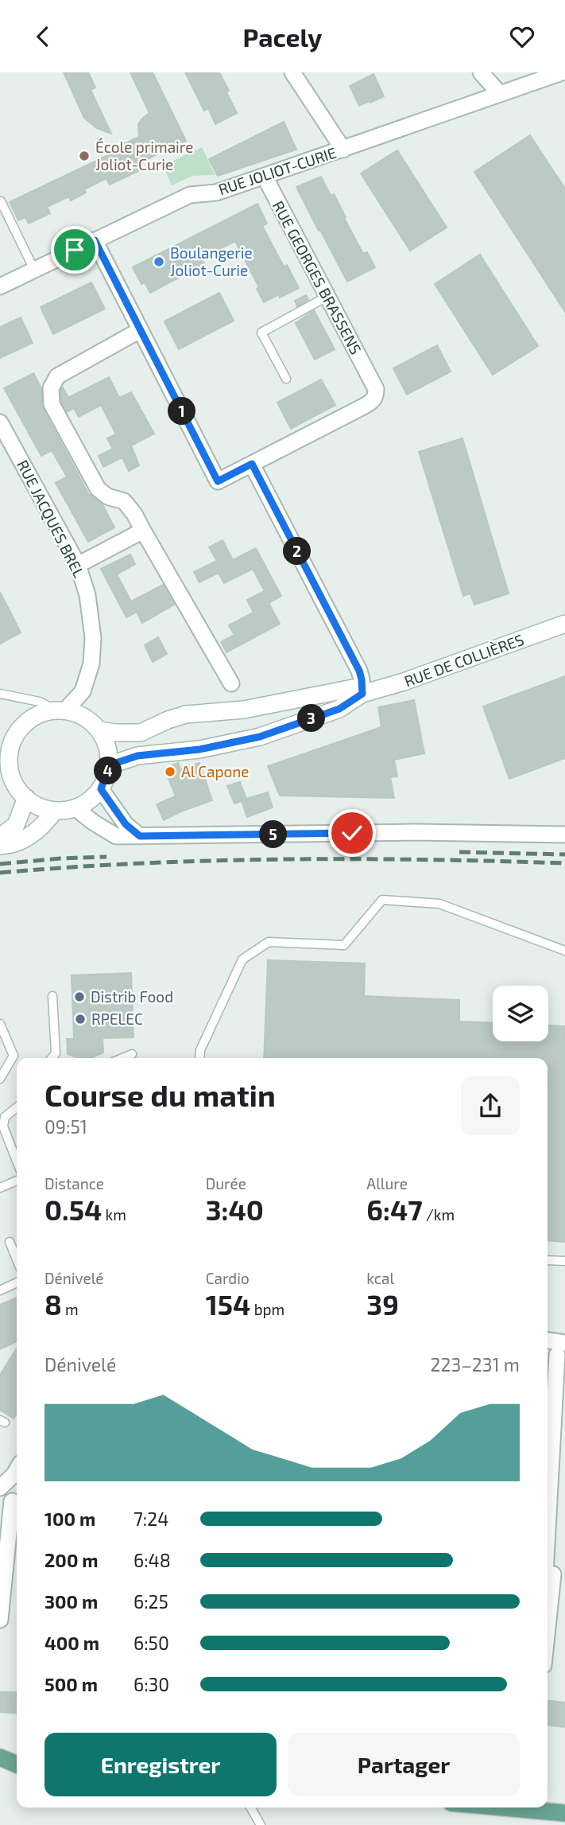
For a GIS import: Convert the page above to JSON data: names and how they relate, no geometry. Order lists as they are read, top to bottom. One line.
{"streets":{"main road":["RUE DE COLLIÈRES"],"street":["RUE JOLIOT-CURIE","RUE GEORGES BRASSENS","RUE JACQUES BREL"]},"crossings":[["RUE JOLIOT-CURIE","RUE GEORGES BRASSENS"],["RUE JACQUES BREL","RUE DE COLLIÈRES"]],"places":["École primaire Joliot-Curie","Boulangerie Joliot-Curie","Al Capone","Distrib Food","RPELEC"],"page":{"header":"Pacely","pins":["1","2","3","4","5"],"heading":["Course du matin","09:51"],"stats":[["Distance","0.54 km"],["Durée","3:40"],["Allure","6:47 /km"],["Dénivelé","8 m"],["Cardio","154 bpm"],["kcal","39"]],"chart":["Dénivelé","223–231 m"],"list":[{"name":"100 m","note":"7:24"},{"name":"200 m","note":"6:48"},{"name":"300 m","note":"6:25"},{"name":"400 m","note":"6:50"},{"name":"500 m","note":"6:30"}],"buttons":["Enregistrer","Partager"]}}
